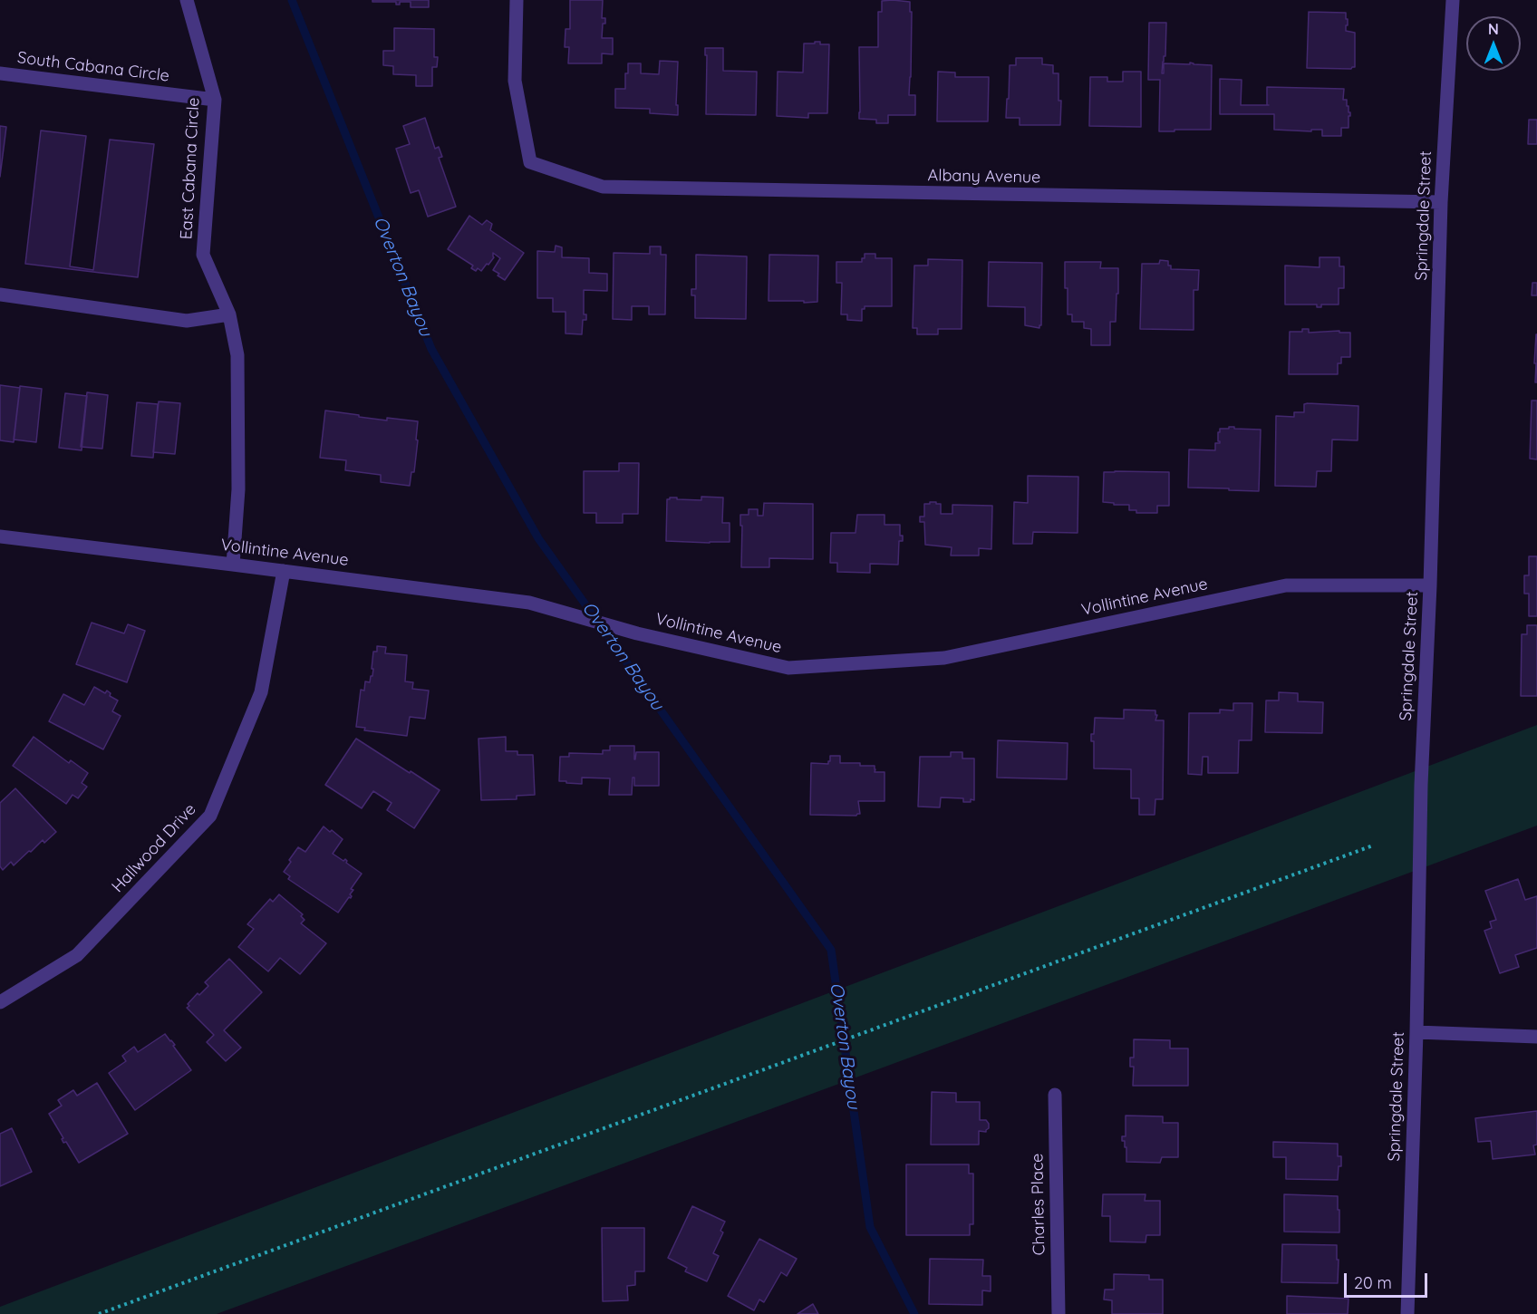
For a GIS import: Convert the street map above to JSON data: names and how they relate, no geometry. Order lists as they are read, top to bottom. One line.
{"streets":{"street":["South Cabana Circle","East Cabana Circle","Albany Avenue","Springdale Street","Vollintine Avenue","Hallwood Drive","Charles Place"]},"crossings":[["South Cabana Circle","East Cabana Circle"],["East Cabana Circle","Vollintine Avenue"],["Albany Avenue","Springdale Street"],["Springdale Street","Vollintine Avenue"],["Vollintine Avenue","Hallwood Drive"]],"water":["Overton Bayou"],"scale_bar":"20 m","north":"top"}
